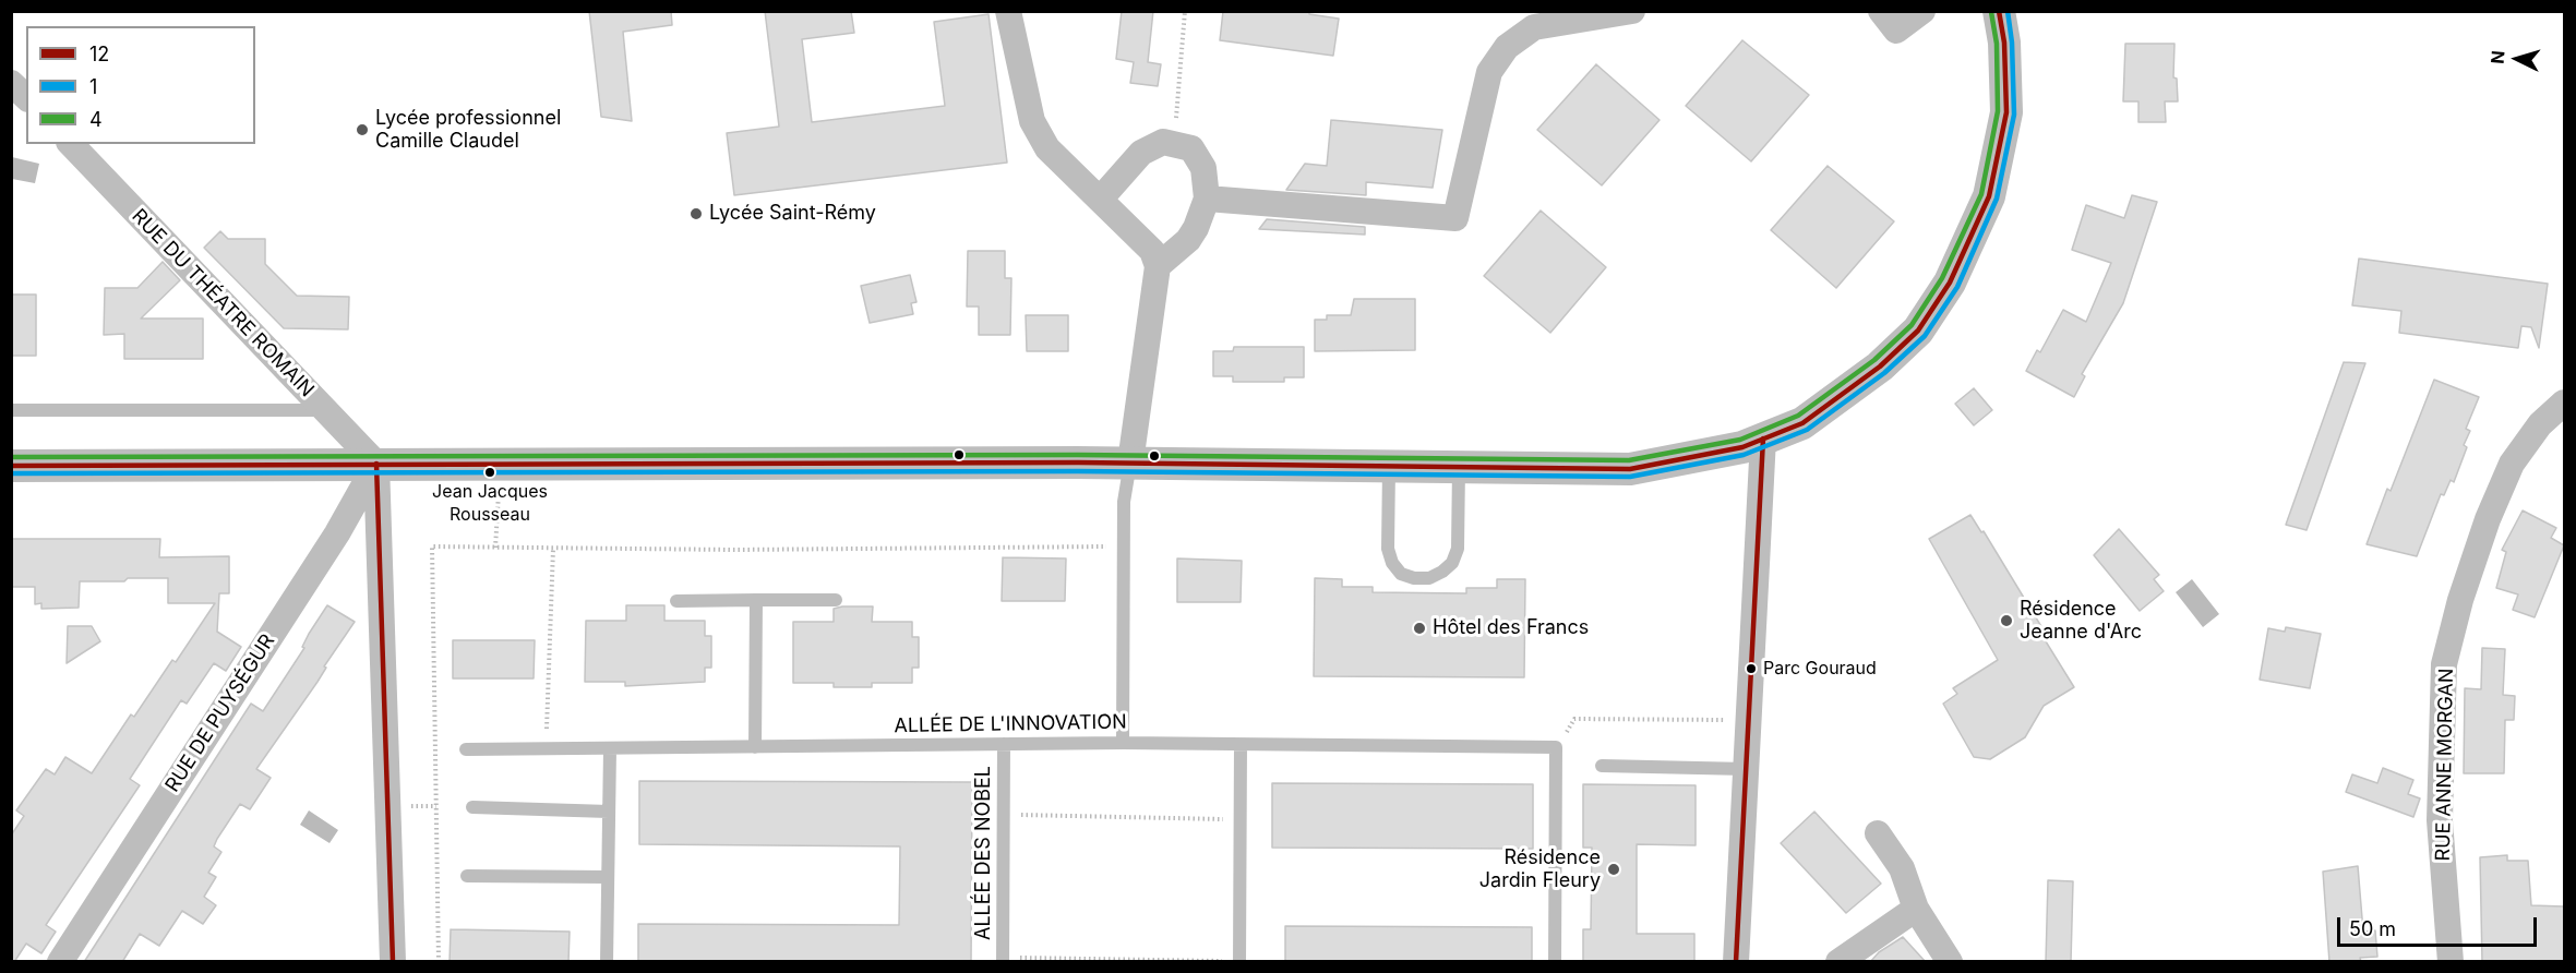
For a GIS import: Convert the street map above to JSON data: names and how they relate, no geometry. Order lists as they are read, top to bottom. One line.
{"streets":{"street":["RUE DU THÉATRE ROMAIN","RUE DE PUYSÉGUR","RUE ANNE MORGAN"],"lane":["ALLÉE DE L'INNOVATION","ALLÉE DES NOBEL"]},"crossings":[["RUE DU THÉATRE ROMAIN","RUE DE PUYSÉGUR"],["ALLÉE DE L'INNOVATION","ALLÉE DES NOBEL"]],"places":["Lycée professionnel Camille Claudel","Lycée Saint-Rémy","Jean Jacques Rousseau","Résidence Jeanne d'Arc","Hôtel des Francs","Parc Gouraud","Résidence Jardin Fleury"],"lines":["transit line 12","transit line 1","transit line 4"],"legend":["12","1","4"],"scale_bar":"50 m","north":"left"}
